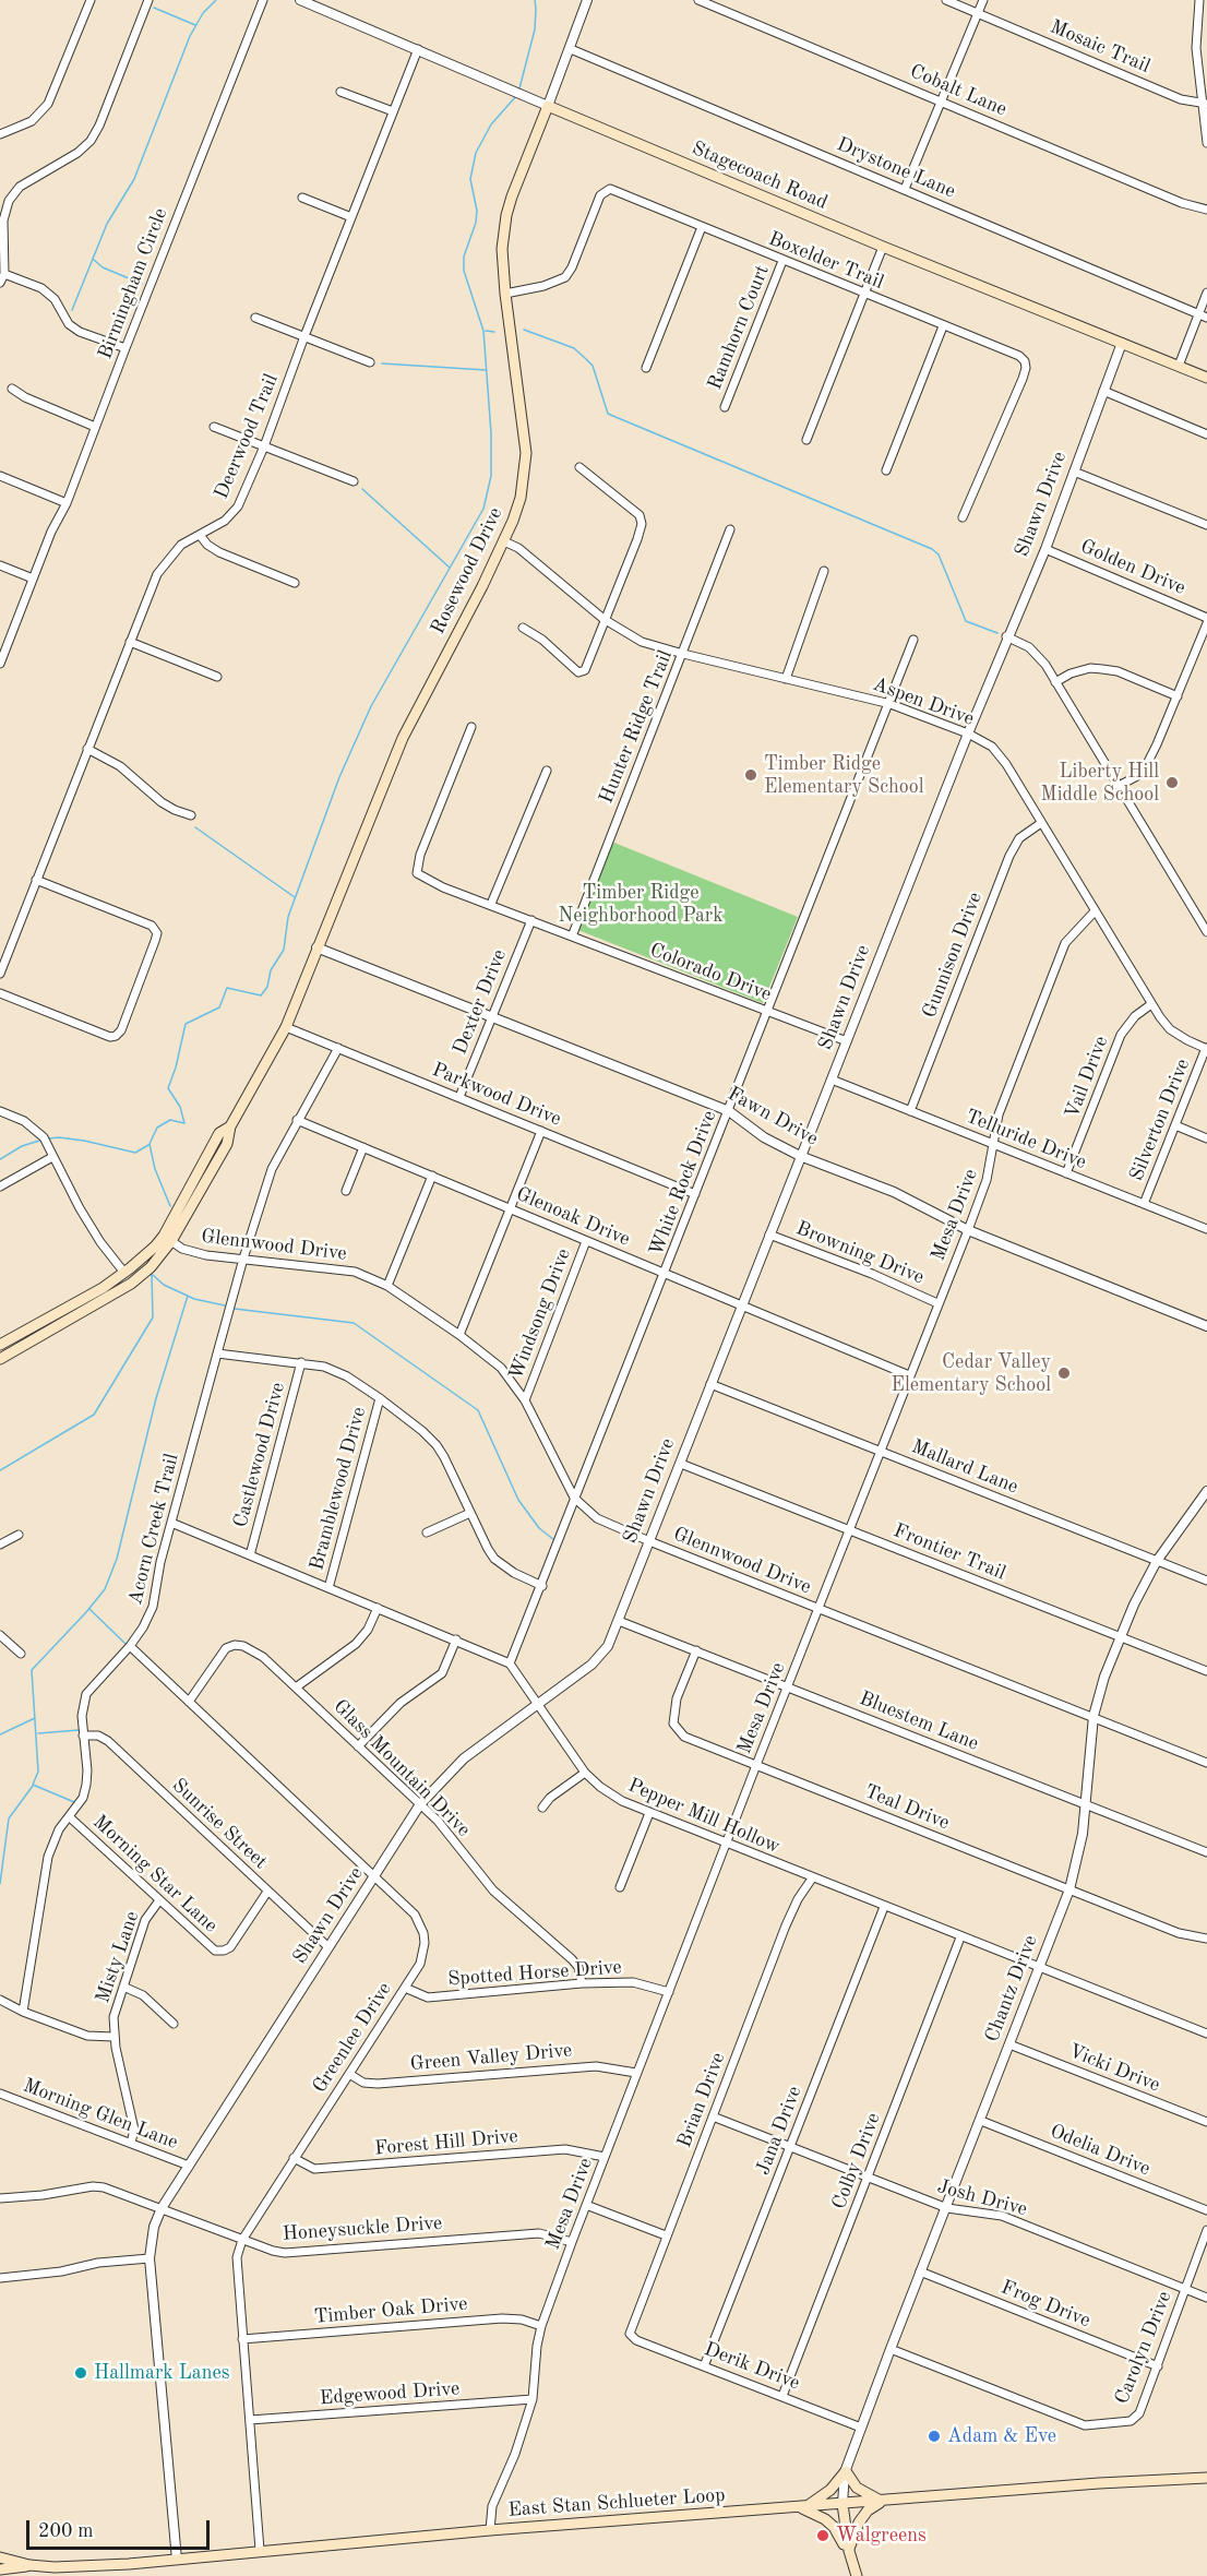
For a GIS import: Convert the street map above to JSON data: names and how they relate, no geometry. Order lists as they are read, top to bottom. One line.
{"streets":{"main road":["Stagecoach Road","Rosewood Drive","East Stan Schlueter Loop"],"street":["Mosaic Trail","Cobalt Lane","Drystone Lane","Boxelder Trail","Birmingham Circle","Ramhorn Court","Deerwood Trail","Shawn Drive","Golden Drive","Aspen Drive","Hunter Ridge Trail","Gunnison Drive","Colorado Drive","Dexter Drive","Vail Drive","Parkwood Drive","Fawn Drive","Silverton Drive","Telluride Drive","White Rock Drive","Mesa Drive","Glenoak Drive","Glennwood Drive","Browning Drive","Windsong Drive","Castlewood Drive","Mallard Lane","Bramblewood Drive","Acorn Creek Trail","Frontier Trail","Bluestem Lane","Glass Mountain Drive","Teal Drive","Pepper Mill Hollow","Sunrise Street","Morning Star Lane","Misty Lane","Spotted Horse Drive","Chantz Drive","Greenlee Drive","Green Valley Drive","Vicki Drive","Brian Drive","Morning Glen Lane","Jana Drive","Forest Hill Drive","Odelia Drive","Colby Drive","Josh Drive","Honeysuckle Drive","Frog Drive","Timber Oak Drive","Carolyn Drive","Derik Drive","Edgewood Drive"]},"crossings":[["Drystone Lane","Rosewood Drive"],["Stagecoach Road","Deerwood Trail"],["Stagecoach Road","Shawn Drive"],["Stagecoach Road","Rosewood Drive"],["Boxelder Trail","Ramhorn Court"],["Boxelder Trail","Rosewood Drive"],["Shawn Drive","Golden Drive"],["Shawn Drive","Aspen Drive"],["Shawn Drive","Colorado Drive"],["Shawn Drive","Fawn Drive"],["Shawn Drive","Telluride Drive"],["Shawn Drive","Glenoak Drive"],["Shawn Drive","Glennwood Drive"],["Shawn Drive","Browning Drive"],["Shawn Drive","Mallard Lane"],["Shawn Drive","Frontier Trail"],["Shawn Drive","Bluestem Lane"],["Shawn Drive","Glass Mountain Drive"],["Shawn Drive","Pepper Mill Hollow"],["Shawn Drive","Sunrise Street"],["Shawn Drive","Greenlee Drive"],["Shawn Drive","Morning Glen Lane"],["Shawn Drive","Honeysuckle Drive"],["Shawn Drive","East Stan Schlueter Loop"],["Rosewood Drive","Aspen Drive"],["Rosewood Drive","Parkwood Drive"],["Rosewood Drive","Fawn Drive"],["Rosewood Drive","Glennwood Drive"],["Aspen Drive","Hunter Ridge Trail"],["Aspen Drive","Gunnison Drive"],["Aspen Drive","Vail Drive"],["Aspen Drive","Silverton Drive"],["Aspen Drive","White Rock Drive"],["Aspen Drive","Mesa Drive"],["Hunter Ridge Trail","Colorado Drive"],["Gunnison Drive","Telluride Drive"],["Colorado Drive","Dexter Drive"],["Colorado Drive","White Rock Drive"],["Dexter Drive","Parkwood Drive"],["Dexter Drive","Fawn Drive"],["Vail Drive","Telluride Drive"],["Parkwood Drive","White Rock Drive"],["Parkwood Drive","Acorn Creek Trail"],["Fawn Drive","White Rock Drive"],["Fawn Drive","Mesa Drive"],["Silverton Drive","Telluride Drive"],["Telluride Drive","Mesa Drive"],["White Rock Drive","Glenoak Drive"],["White Rock Drive","Glennwood Drive"],["White Rock Drive","Pepper Mill Hollow"],["Mesa Drive","Glenoak Drive"],["Mesa Drive","Glennwood Drive"],["Mesa Drive","Browning Drive"],["Mesa Drive","Mallard Lane"],["Mesa Drive","Frontier Trail"],["Mesa Drive","Bluestem Lane"],["Mesa Drive","Teal Drive"],["Mesa Drive","Pepper Mill Hollow"],["Mesa Drive","Spotted Horse Drive"],["Mesa Drive","Green Valley Drive"],["Mesa Drive","Forest Hill Drive"],["Mesa Drive","Honeysuckle Drive"],["Mesa Drive","Timber Oak Drive"],["Mesa Drive","Edgewood Drive"],["Mesa Drive","East Stan Schlueter Loop"],["Glenoak Drive","Windsong Drive"],["Glenoak Drive","Acorn Creek Trail"],["Glennwood Drive","Windsong Drive"],["Glennwood Drive","Acorn Creek Trail"],["Glennwood Drive","Chantz Drive"],["Mallard Lane","Chantz Drive"],["Acorn Creek Trail","Sunrise Street"],["Acorn Creek Trail","Morning Star Lane"],["Acorn Creek Trail","Greenlee Drive"],["Frontier Trail","Chantz Drive"],["Bluestem Lane","Teal Drive"],["Bluestem Lane","Chantz Drive"],["Glass Mountain Drive","Spotted Horse Drive"],["Glass Mountain Drive","Greenlee Drive"],["Teal Drive","Chantz Drive"],["Pepper Mill Hollow","Chantz Drive"],["Pepper Mill Hollow","Brian Drive"],["Pepper Mill Hollow","Jana Drive"],["Pepper Mill Hollow","Colby Drive"],["Sunrise Street","Morning Star Lane"],["Morning Star Lane","Misty Lane"],["Misty Lane","Morning Glen Lane"],["Spotted Horse Drive","Greenlee Drive"],["Chantz Drive","Vicki Drive"],["Chantz Drive","Odelia Drive"],["Chantz Drive","Josh Drive"],["Chantz Drive","Frog Drive"],["Chantz Drive","Carolyn Drive"],["Chantz Drive","Derik Drive"],["Chantz Drive","East Stan Schlueter Loop"],["Greenlee Drive","Green Valley Drive"],["Greenlee Drive","Forest Hill Drive"],["Greenlee Drive","Honeysuckle Drive"],["Greenlee Drive","Timber Oak Drive"],["Greenlee Drive","Edgewood Drive"],["Greenlee Drive","East Stan Schlueter Loop"],["Brian Drive","Josh Drive"],["Brian Drive","Derik Drive"],["Jana Drive","Josh Drive"],["Jana Drive","Derik Drive"],["Colby Drive","Josh Drive"],["Colby Drive","Derik Drive"],["Josh Drive","Carolyn Drive"],["Frog Drive","Carolyn Drive"]],"parks":["Timber Ridge Neighborhood Park"],"places":["Timber Ridge Elementary School","Liberty Hill Middle School","Cedar Valley Elementary School","Hallmark Lanes","Adam & Eve","Walgreens"],"scale_bar":"200 m"}
